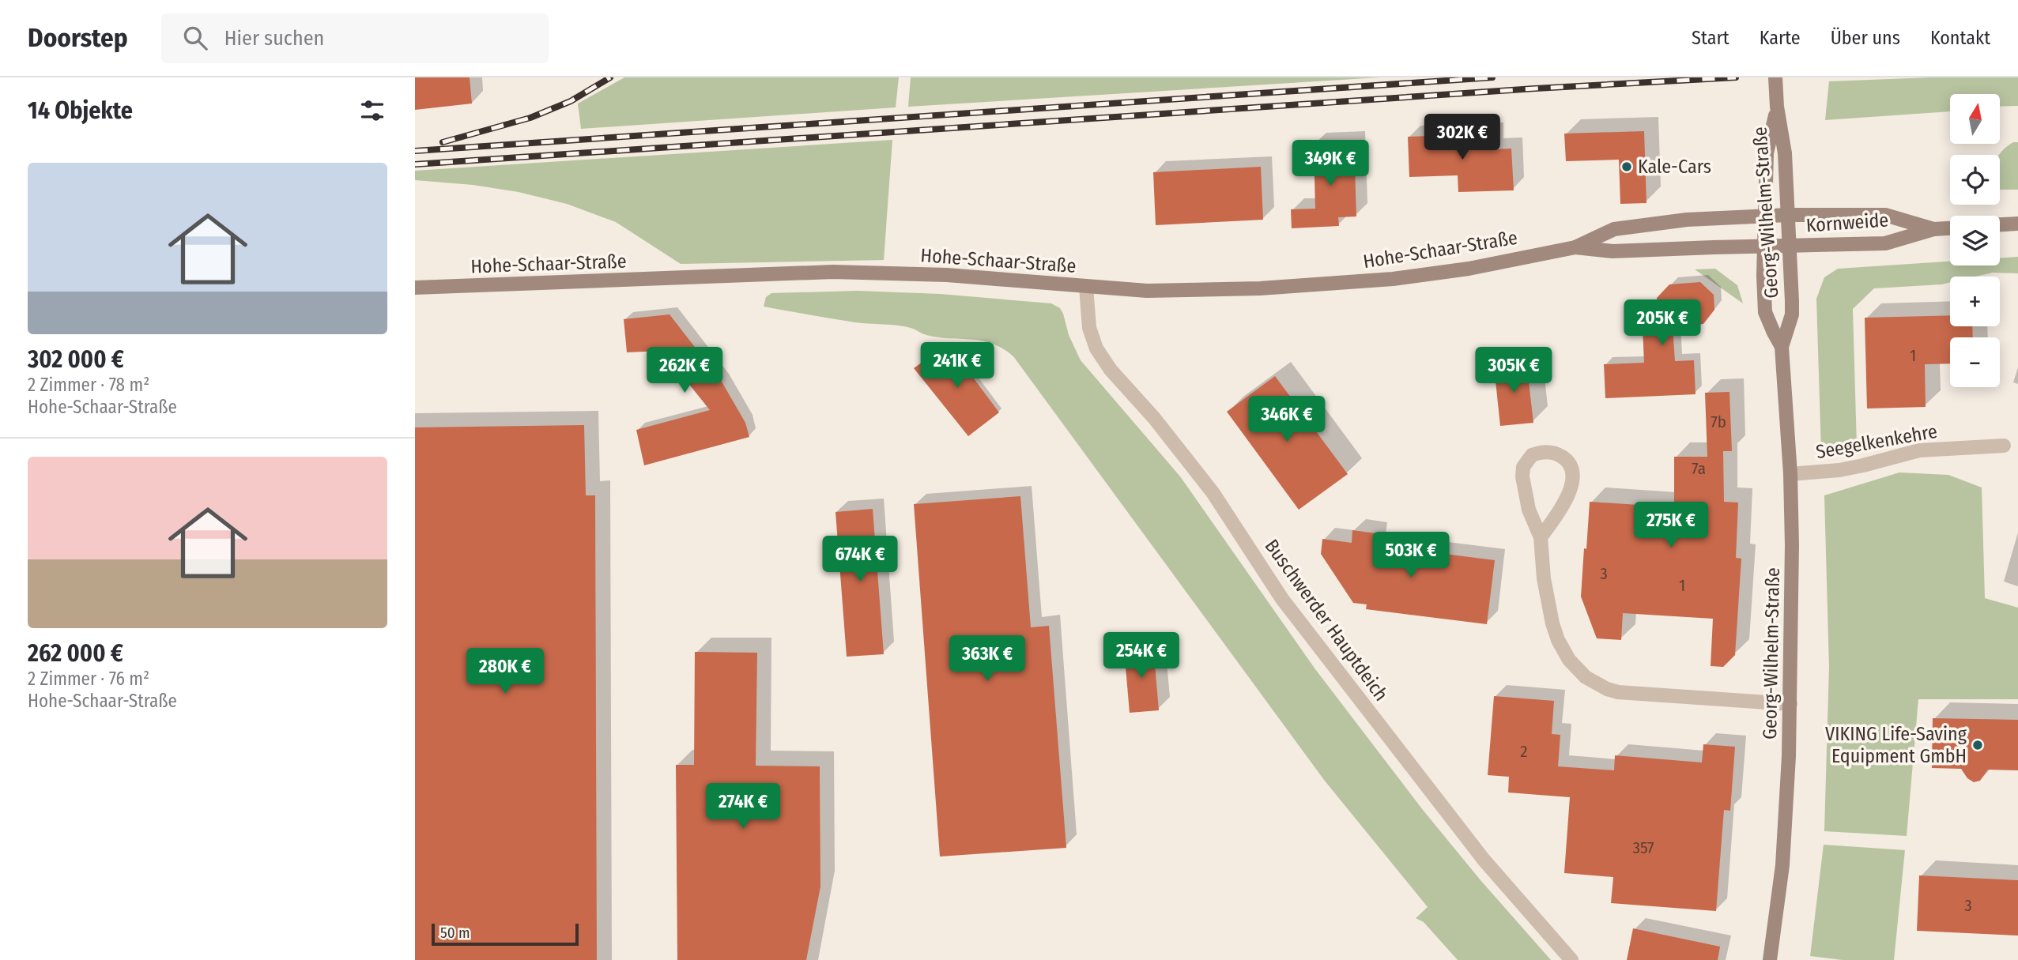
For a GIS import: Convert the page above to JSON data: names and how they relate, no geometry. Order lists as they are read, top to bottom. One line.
{"streets":{"main road":["Georg-Wilhelm-Straße","Kornweide","Hohe-Schaar-Straße"],"street":["Seegelkenkehre","Buschwerder Hauptdeich"]},"crossings":[["Georg-Wilhelm-Straße","Kornweide"],["Georg-Wilhelm-Straße","Hohe-Schaar-Straße"],["Georg-Wilhelm-Straße","Seegelkenkehre"],["Kornweide","Hohe-Schaar-Straße"],["Hohe-Schaar-Straße","Buschwerder Hauptdeich"]],"places":["Kale-Cars","VIKING Life-Saving Equipment GmbH"],"house_numbers":["1","7b","7a","3","1","2","357","3"],"scale_bar":"50 m","north":"top","page":{"header":"Doorstep","search":"Hier suchen","nav":["Start","Karte","Über uns","Kontakt"],"heading":"14 Objekte","map_buttons":["+","−"],"price":["302K €","349K €","205K €","241K €","262K €","305K €","346K €","275K €","503K €","674K €","254K €","363K €","280K €","274K €"],"list":[{"name":"302 000 €","note":"2 Zimmer · 78 m² · Hohe-Schaar-Straße"},{"name":"262 000 €","note":"2 Zimmer · 76 m² · Hohe-Schaar-Straße"}],"scale":"50 m"}}
